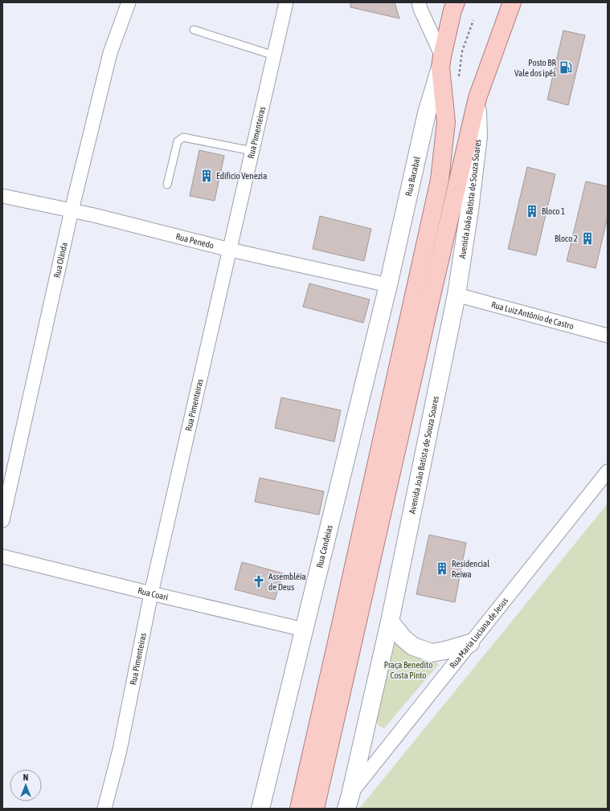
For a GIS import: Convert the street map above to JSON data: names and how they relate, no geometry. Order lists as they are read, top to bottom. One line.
{"streets":{"main road":["Rua Bacabal","Avenida João Batista de Souza Soares","Rua Candeias"],"street":["Rua Pimenteiras","Rua Penedo","Rua Olinda","Rua Luiz Antônio de Castro","Rua Coari","Rua Maria Luciana de Jesus"]},"crossings":[["Rua Pimenteiras","Rua Penedo"],["Rua Pimenteiras","Rua Coari"],["Rua Bacabal","Rua Penedo"],["Rua Bacabal","Rua Candeias"],["Avenida João Batista de Souza Soares","Rua Luiz Antônio de Castro"],["Avenida João Batista de Souza Soares","Rua Maria Luciana de Jesus"],["Rua Penedo","Rua Olinda"],["Rua Penedo","Rua Candeias"],["Rua Candeias","Rua Coari"]],"parks":["Praça Benedito Costa Pinto"],"places":{"fuel station":["Posto BR Vale dos ipês"],"building":["Edifício Venezia","Bloco 1","Bloco 2","Residencial Reiwa"],"church":["Assembléia de Deus"]},"north":"top"}
